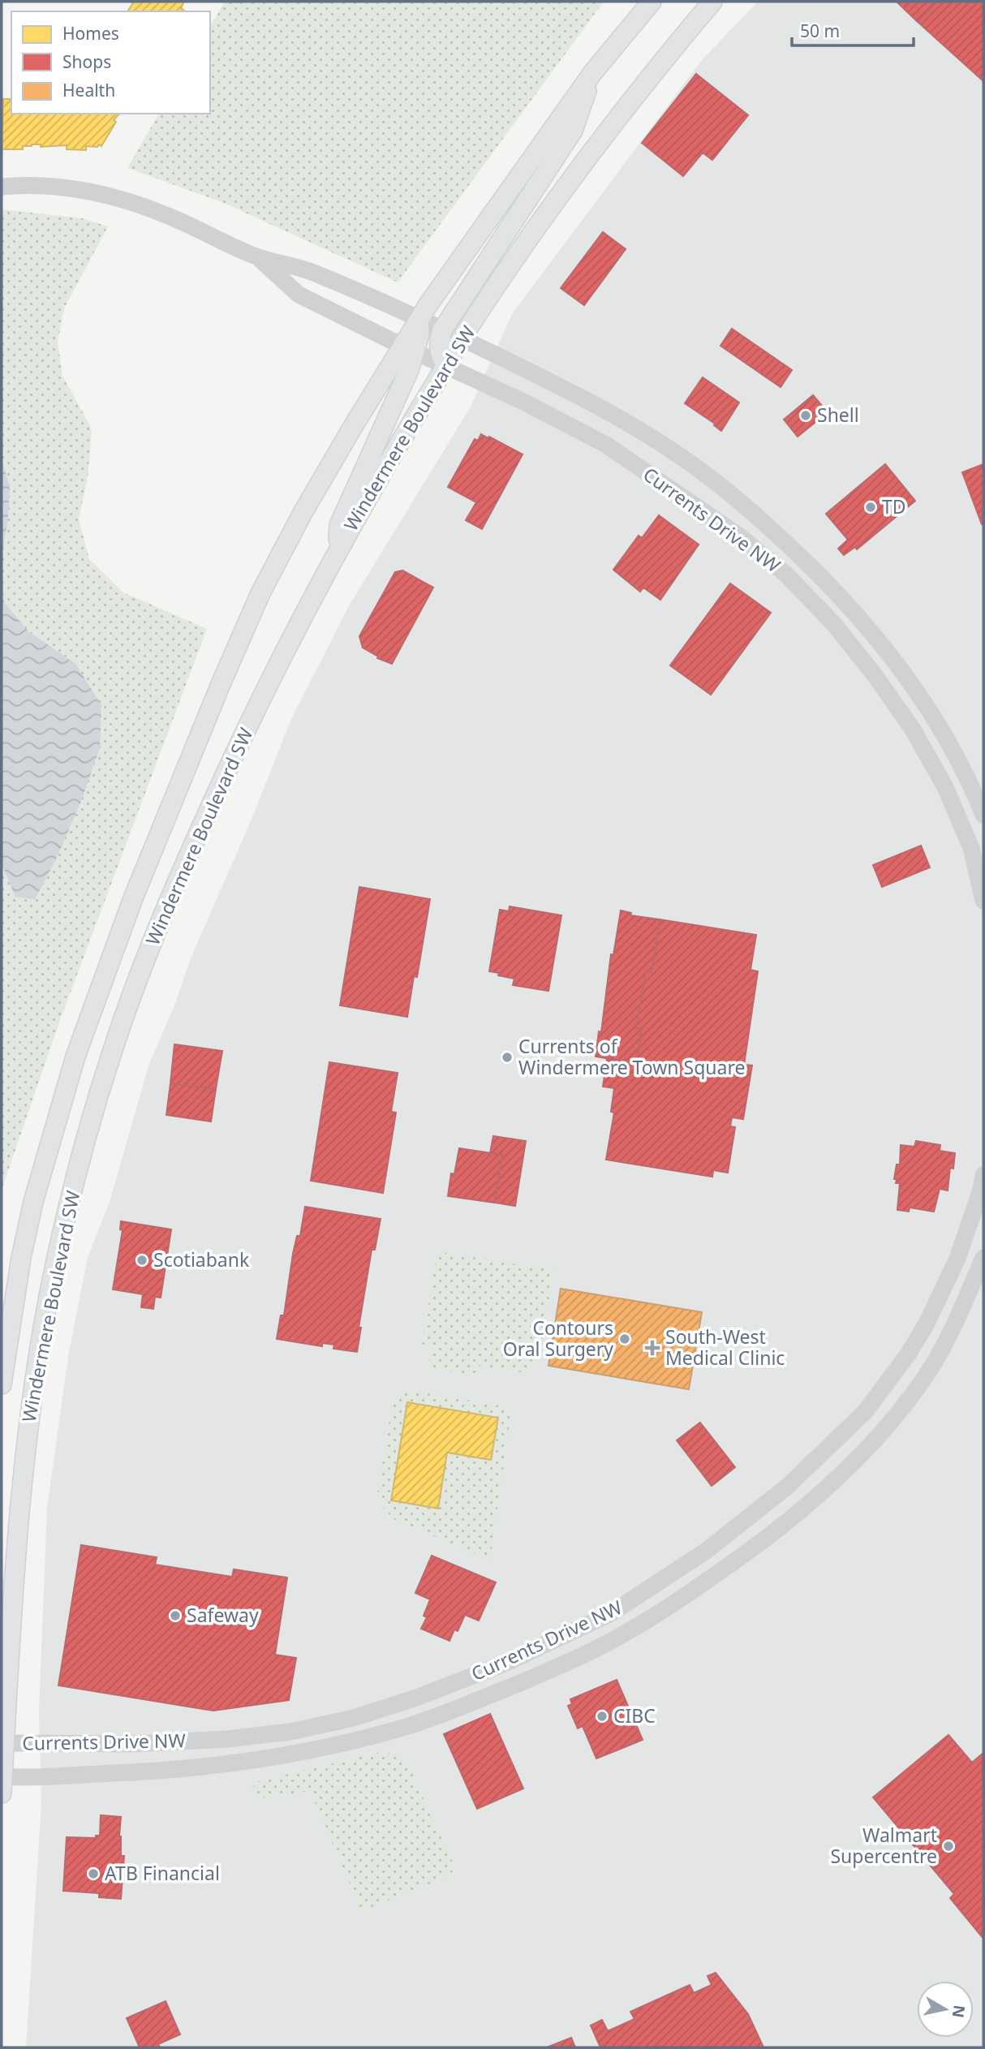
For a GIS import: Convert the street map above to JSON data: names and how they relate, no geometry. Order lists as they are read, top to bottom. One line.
{"streets":{"main road":["Windermere Boulevard SW"],"street":["Currents Drive NW"]},"crossings":[["Windermere Boulevard SW","Currents Drive NW"]],"places":{"other":["Shell","TD","Currents of Windermere Town Square","Scotiabank","Contours Oral Surgery","Safeway","CIBC","Walmart Supercentre","ATB Financial"],"health":["South-West Medical Clinic"]},"legend":["Homes","Shops","Health"],"scale_bar":"50 m","north":"right"}
